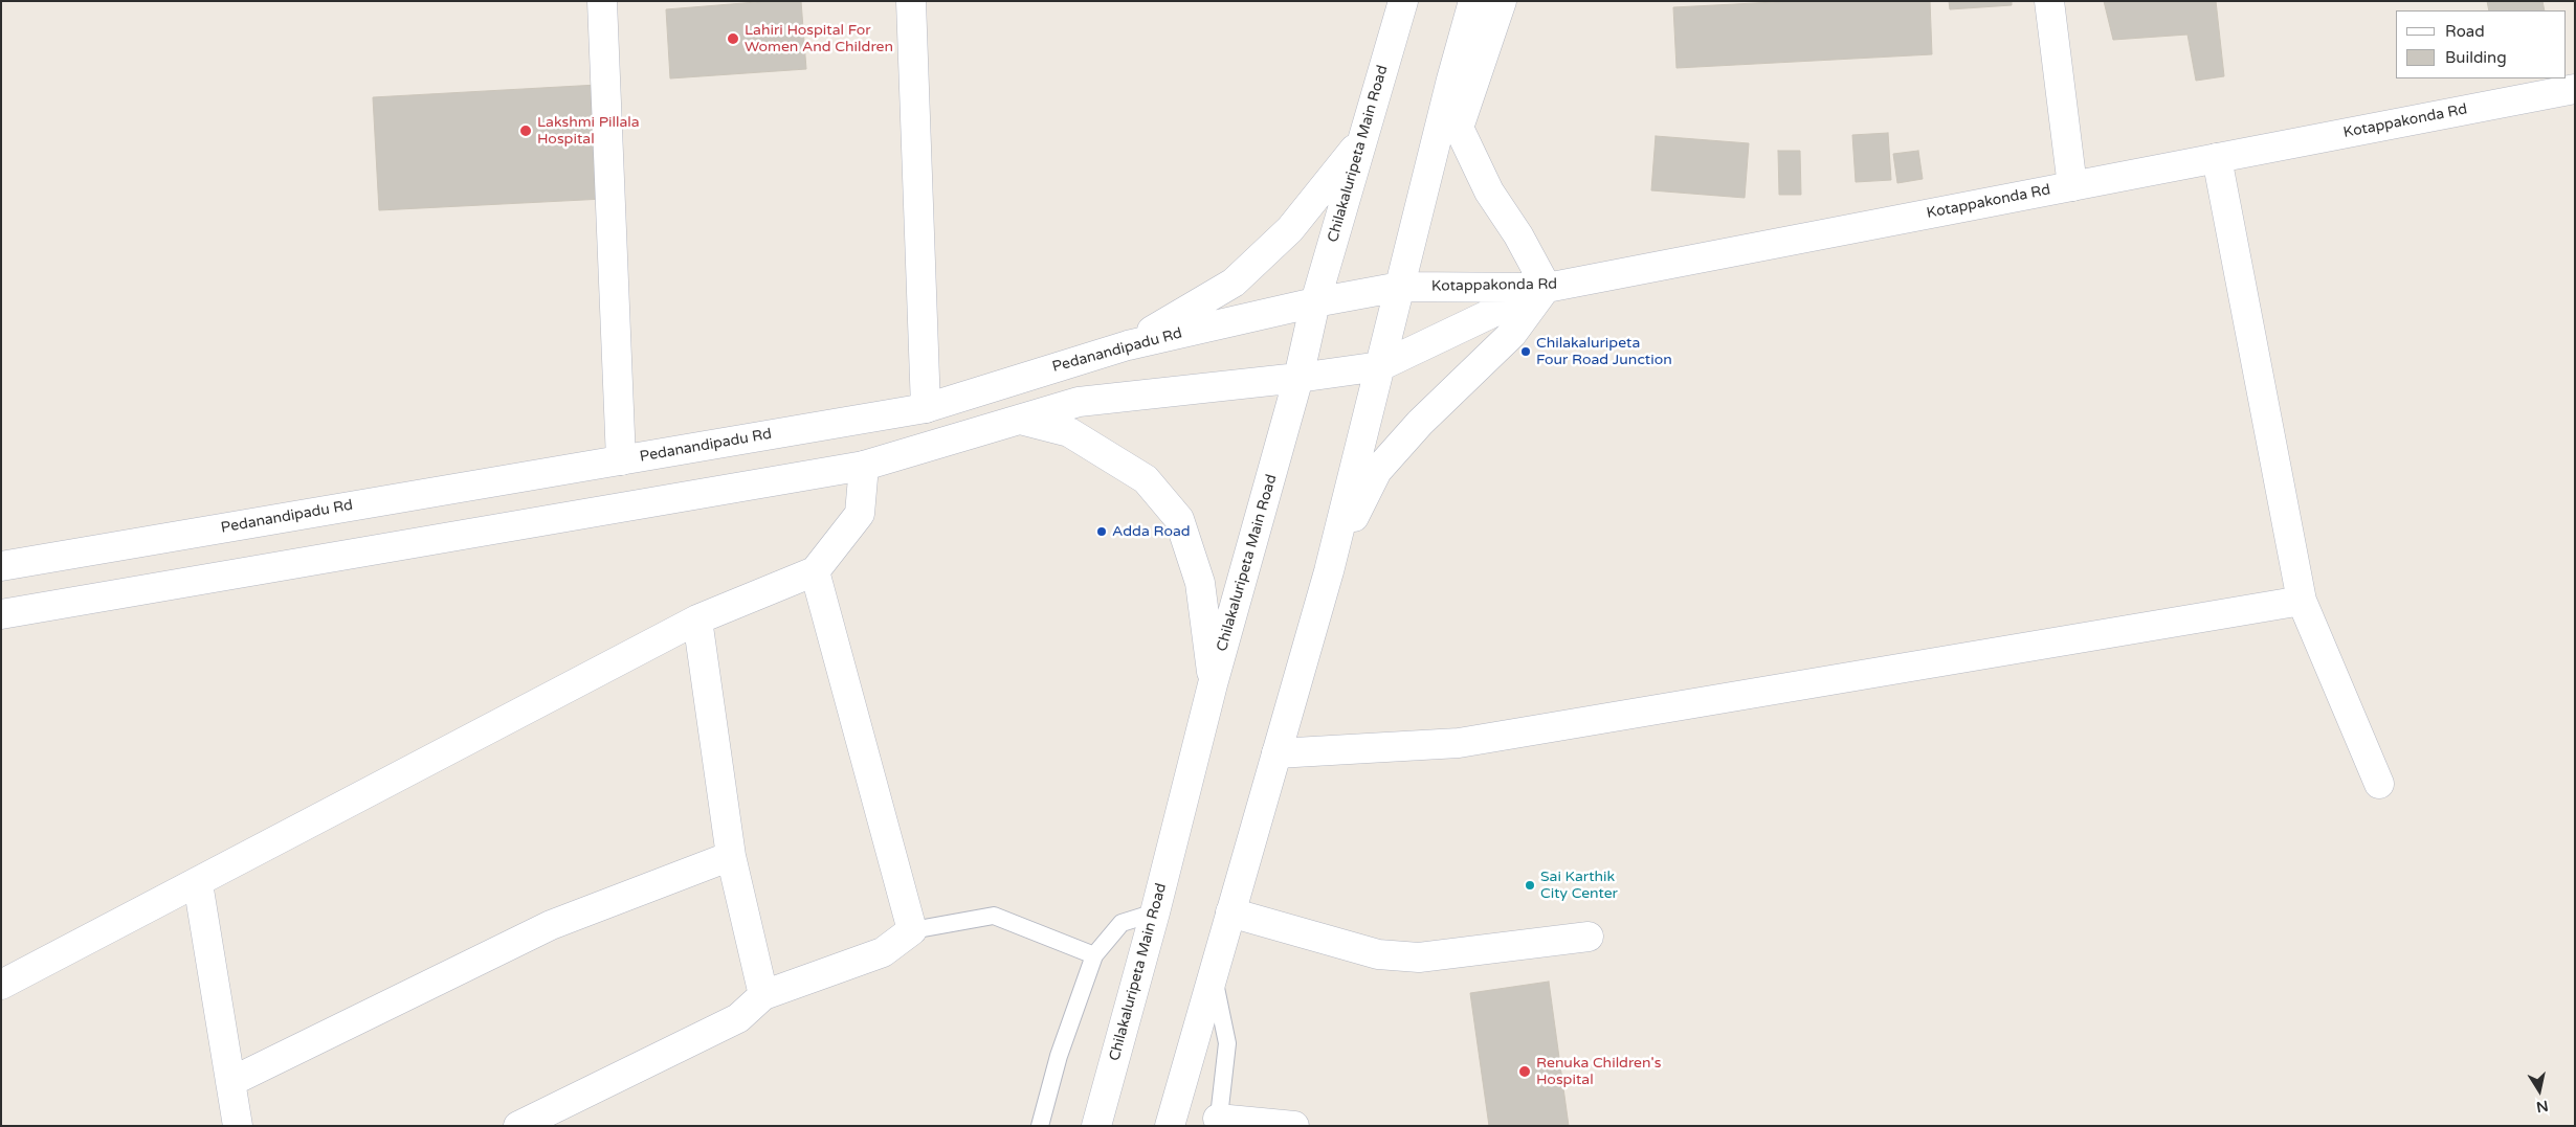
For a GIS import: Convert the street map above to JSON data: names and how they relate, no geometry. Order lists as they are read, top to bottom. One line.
{"streets":{"main road":["Kotappakonda Rd","Chilakaluripeta Main Road","Pedanandipadu Rd"]},"crossings":[["Kotappakonda Rd","Pedanandipadu Rd"],["Chilakaluripeta Main Road","Pedanandipadu Rd"]],"places":["Lahiri Hospital For Women And Children","Lakshmi Pillala Hospital","Chilakaluripeta Four Road Junction","Adda Road","Sai Karthik City Center","Renuka Children's Hospital"],"legend":["Road","Building"],"north":"bottom"}
